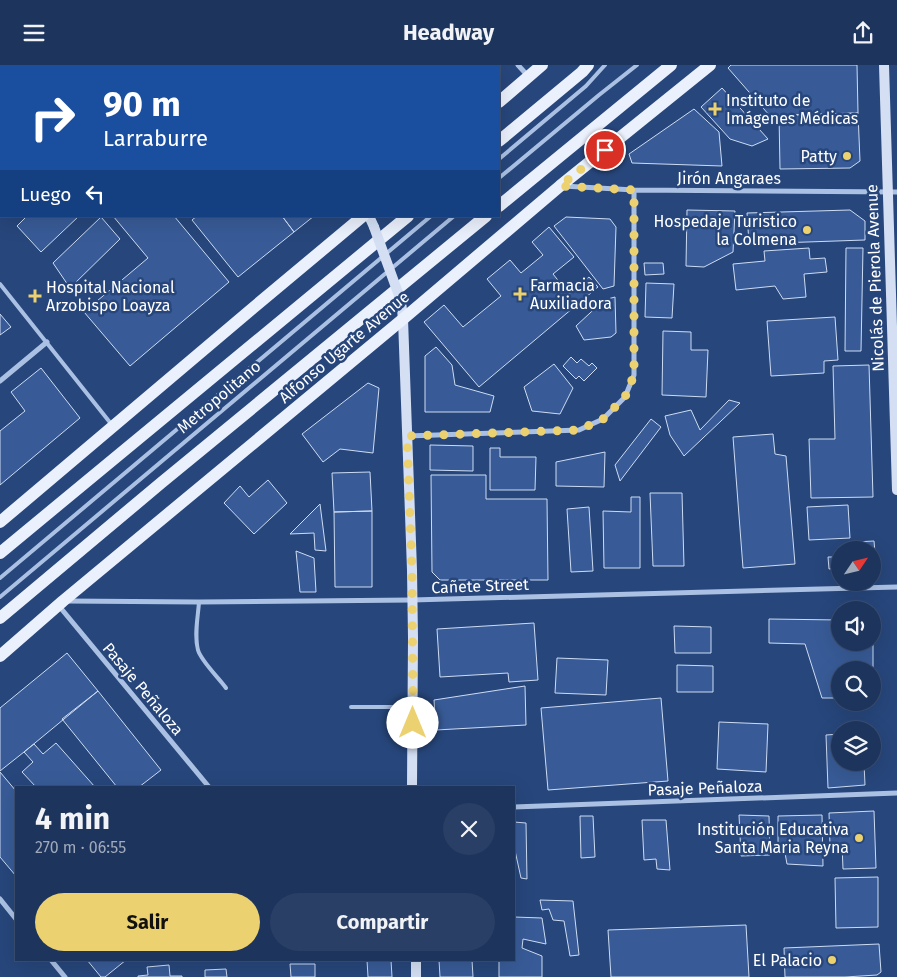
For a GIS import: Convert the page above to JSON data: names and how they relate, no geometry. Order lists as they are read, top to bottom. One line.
{"streets":{"main road":["Alfonso Ugarte Avenue"],"street":["Jirón Angaraes","Nicolás de Pierola Avenue","Cañete Street","Pasaje Peñaloza"],"lane":["Metropolitano"]},"crossings":[["Jirón Angaraes","Nicolás de Pierola Avenue"],["Jirón Angaraes","Alfonso Ugarte Avenue"],["Alfonso Ugarte Avenue","Cañete Street"],["Alfonso Ugarte Avenue","Pasaje Peñaloza"],["Cañete Street","Pasaje Peñaloza"]],"places":{"health":["Instituto de Imágenes Médicas","Farmacia Auxiliadora","Hospital Nacional Arzobispo Loayza"],"other":["Patty","Hospedaje Turistico la Colmena","Institución Educativa Santa Maria Reyna","El Palacio"]},"north":"top right","page":{"header":"Headway","turn":["90 m","Larraburre"],"then":"Luego","heading":["4 min","270 m · 06:55"],"buttons":["Salir","Compartir"]}}
